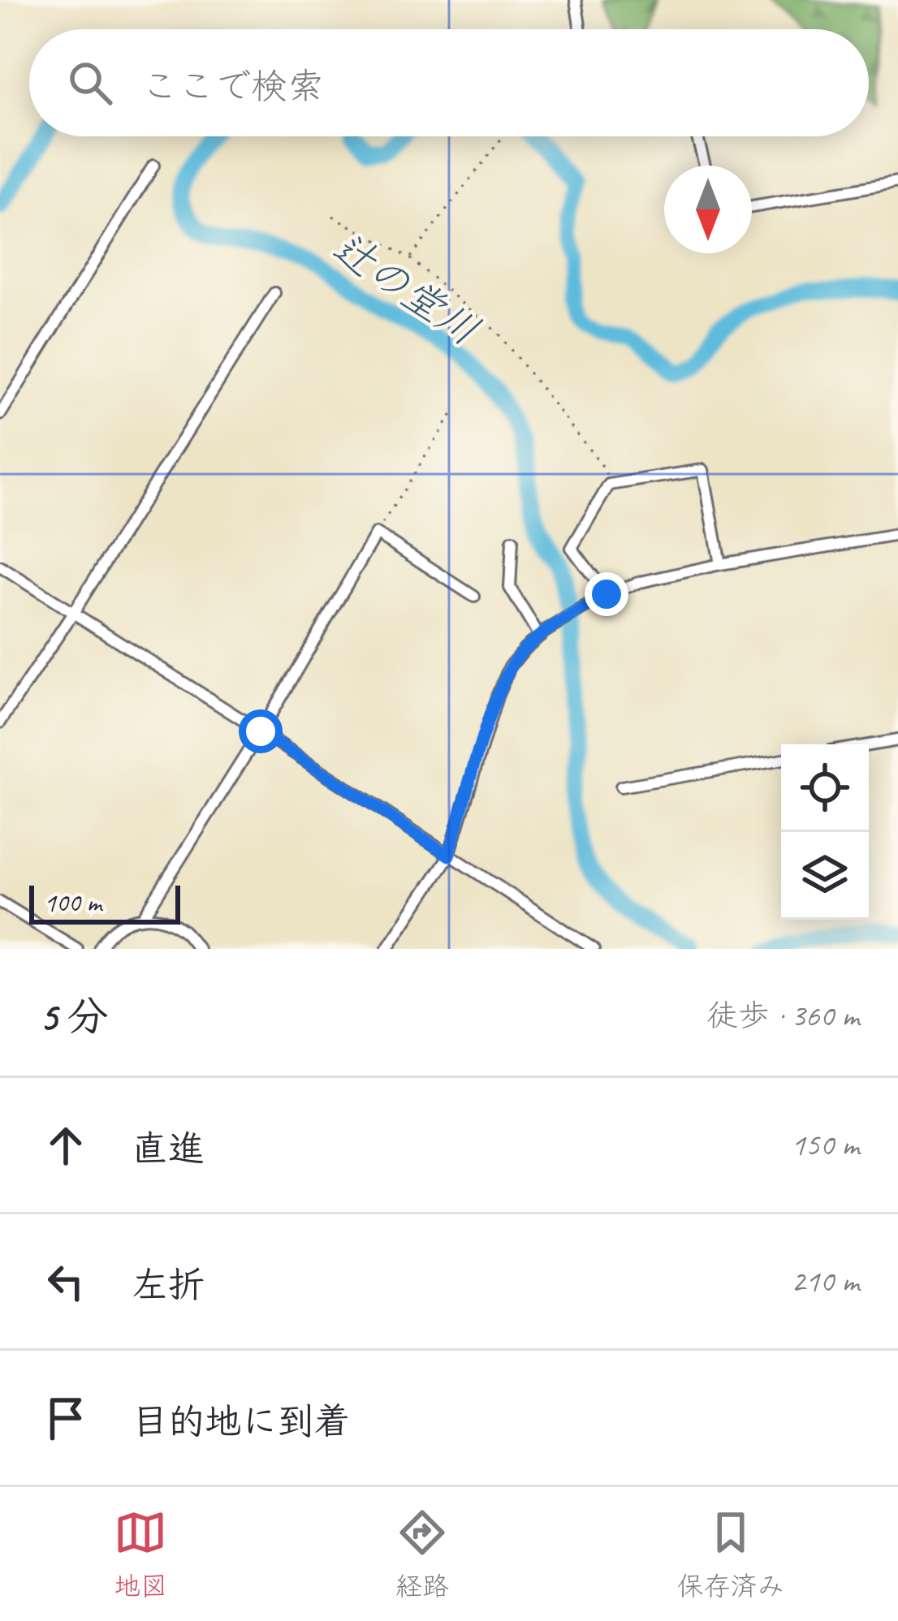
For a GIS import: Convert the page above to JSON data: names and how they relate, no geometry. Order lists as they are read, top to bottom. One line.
{"water":["辻の堂川"],"scale_bar":"100 m","north":"bottom","page":{"search":"ここで検索","scale":"100 m","heading":["5 分","徒歩 · 360 m"],"list":[["直進","150 m"],["左折","210 m"],"目的地に到着"],"nav":["地図","経路","保存済み"]}}
